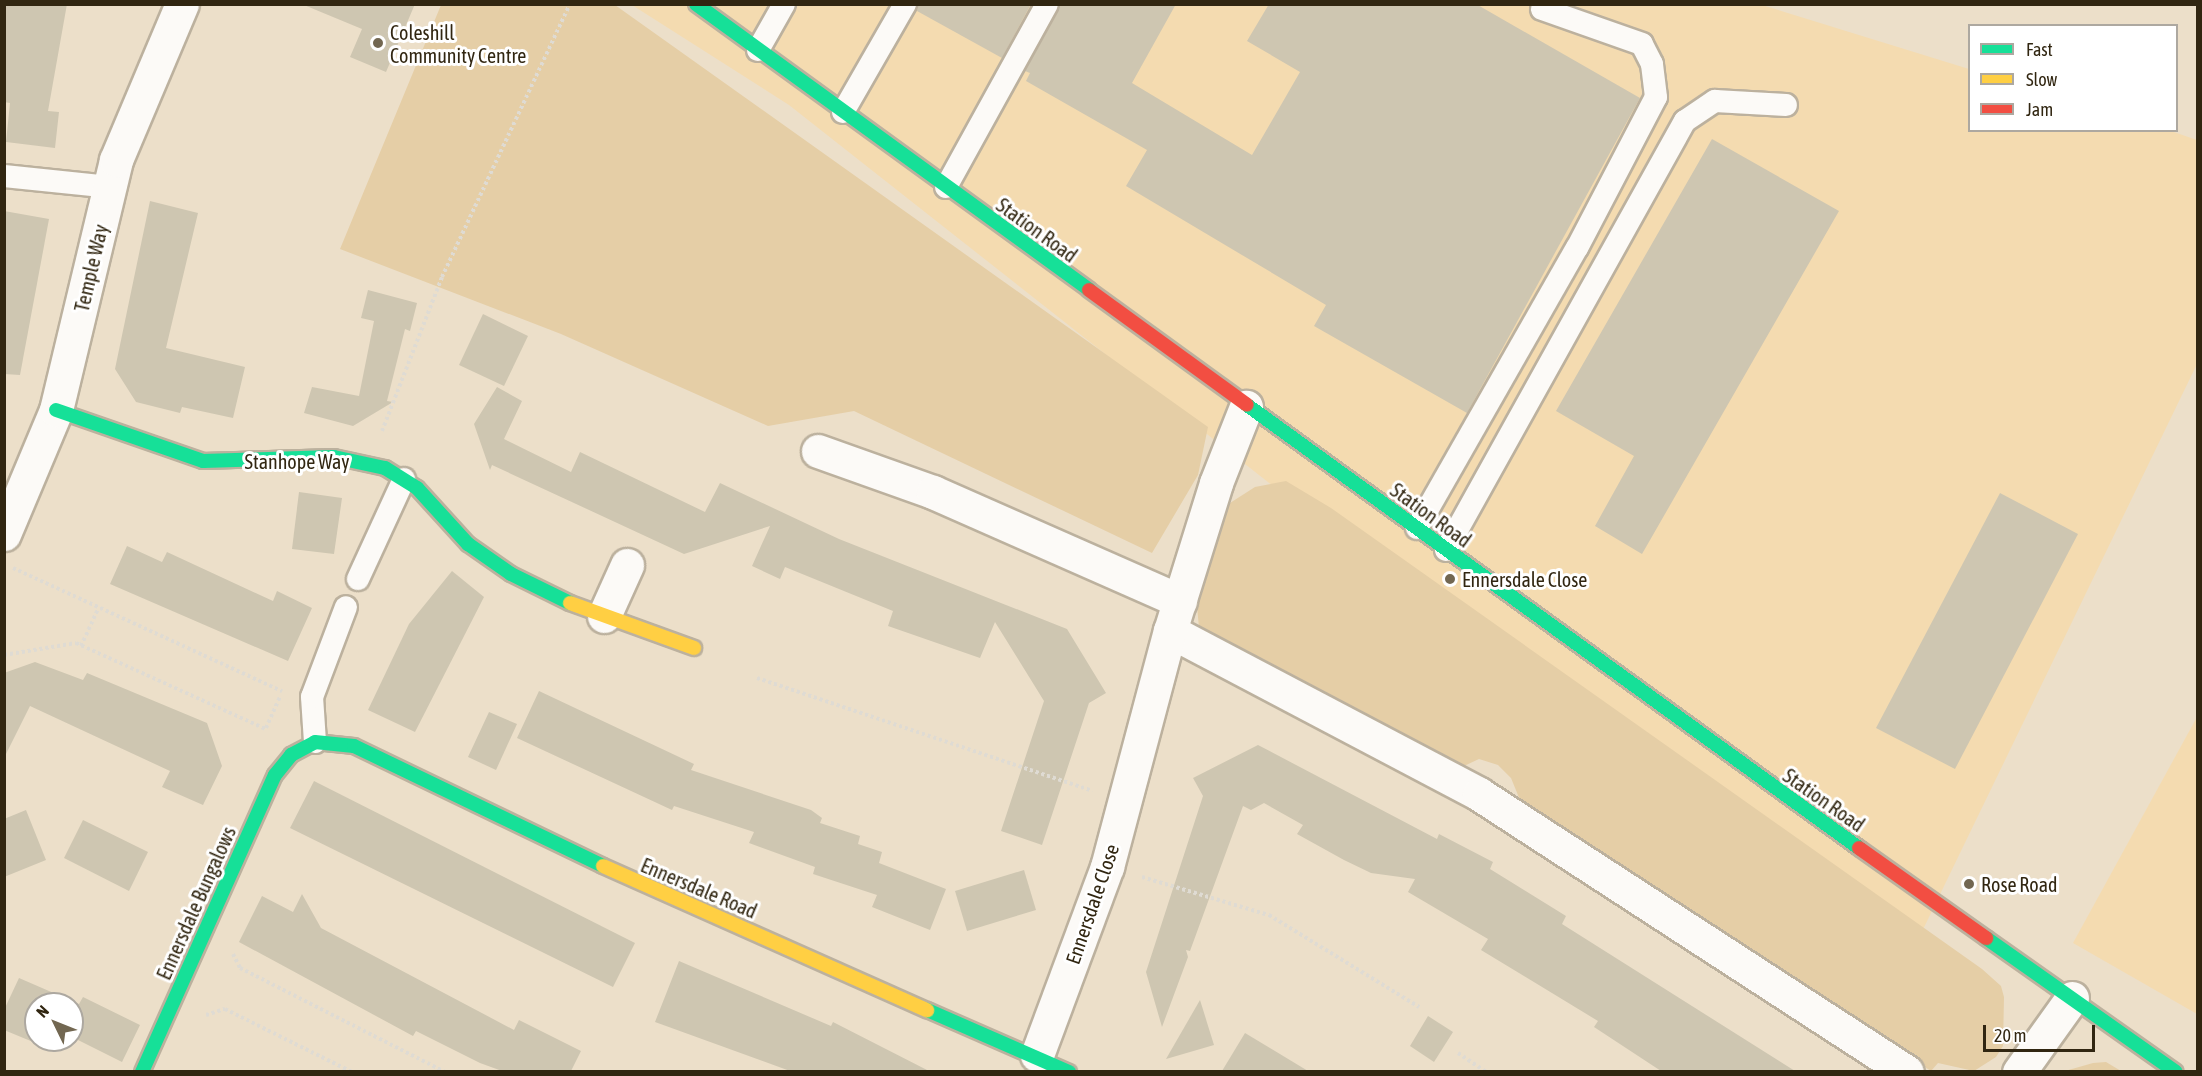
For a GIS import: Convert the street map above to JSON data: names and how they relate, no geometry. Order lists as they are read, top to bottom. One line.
{"streets":{"street":["Station Road","Temple Way","Stanhope Way","Ennersdale Road","Ennersdale Bungalows","Ennersdale Close"]},"crossings":[["Station Road","Ennersdale Close"],["Temple Way","Stanhope Way"],["Ennersdale Road","Ennersdale Bungalows"],["Ennersdale Road","Ennersdale Close"]],"places":["Coleshill Community Centre","Ennersdale Close","Rose Road"],"legend":["Fast","Slow","Jam"],"scale_bar":"20 m","north":"top left"}
